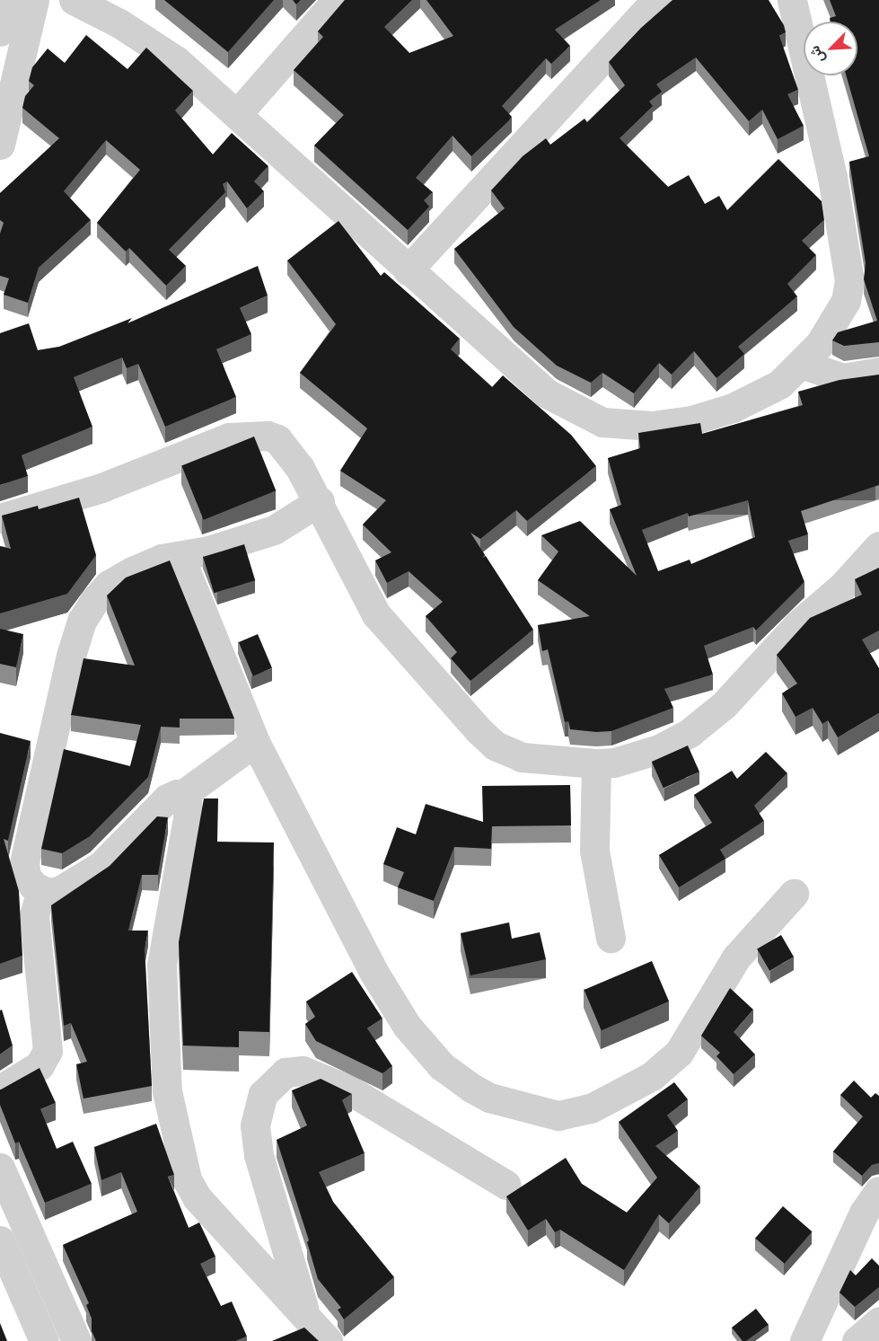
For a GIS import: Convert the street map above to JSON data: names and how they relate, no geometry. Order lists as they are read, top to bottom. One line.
{"north":"bottom left"}
